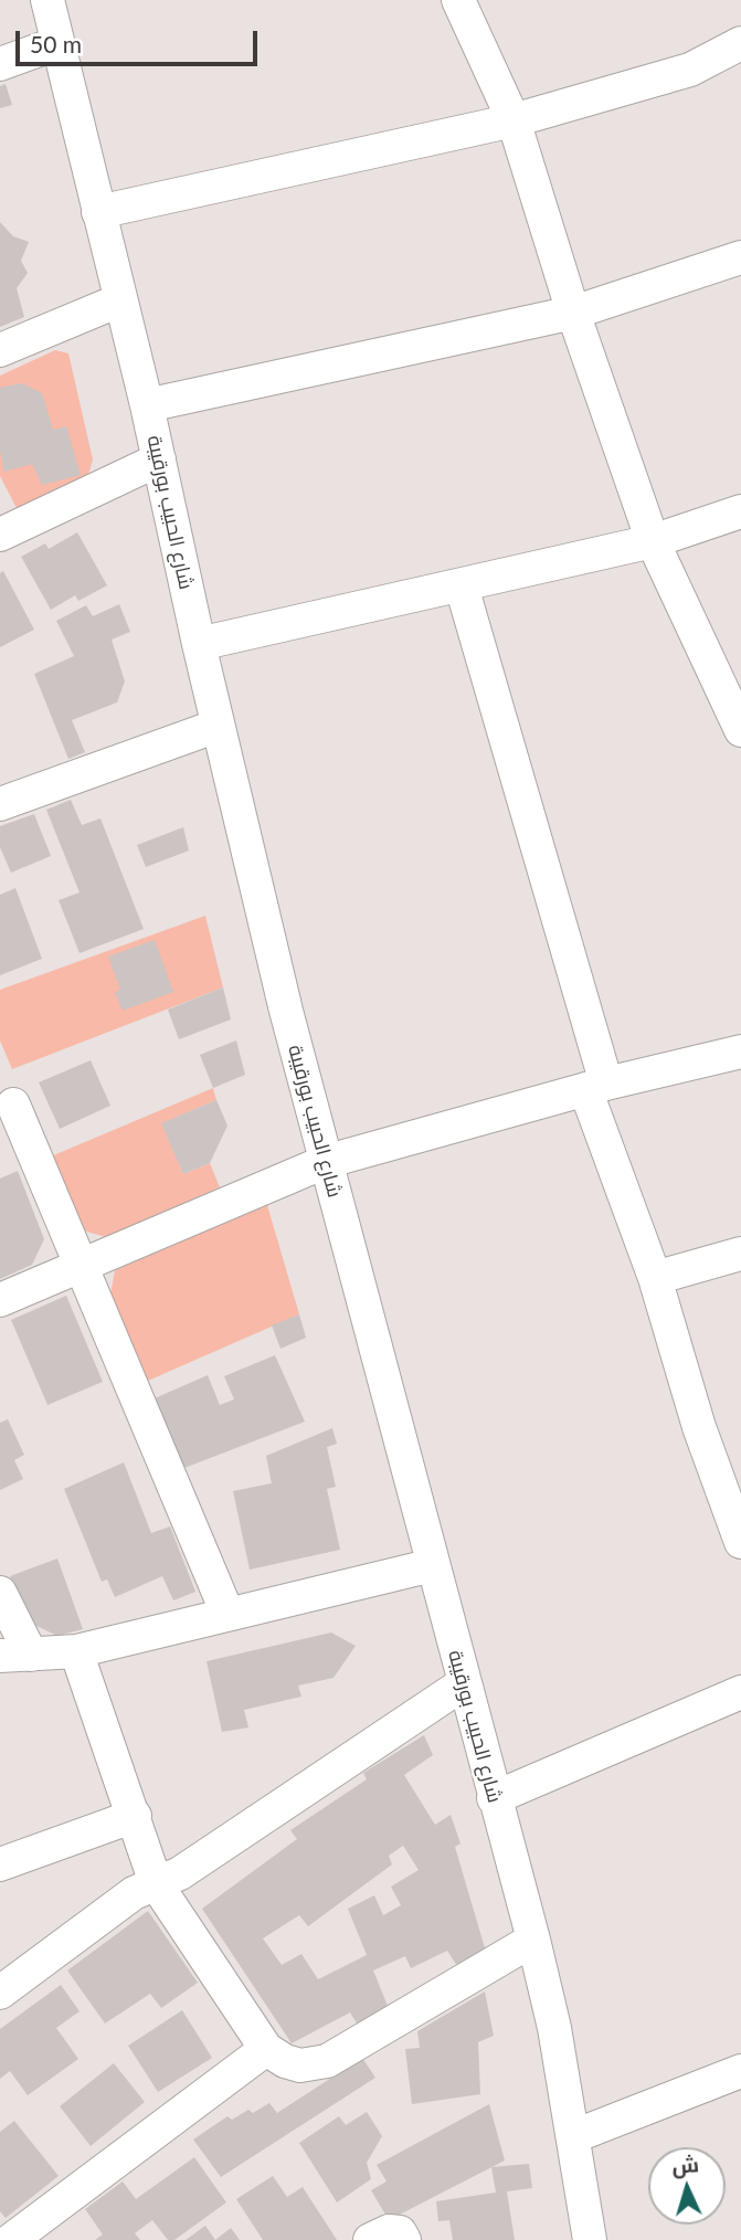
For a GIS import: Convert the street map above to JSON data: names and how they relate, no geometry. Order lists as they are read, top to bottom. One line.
{"streets":{"street":["شارع الحبيب بورقيبة"]},"scale_bar":"50 m","north":"top"}
